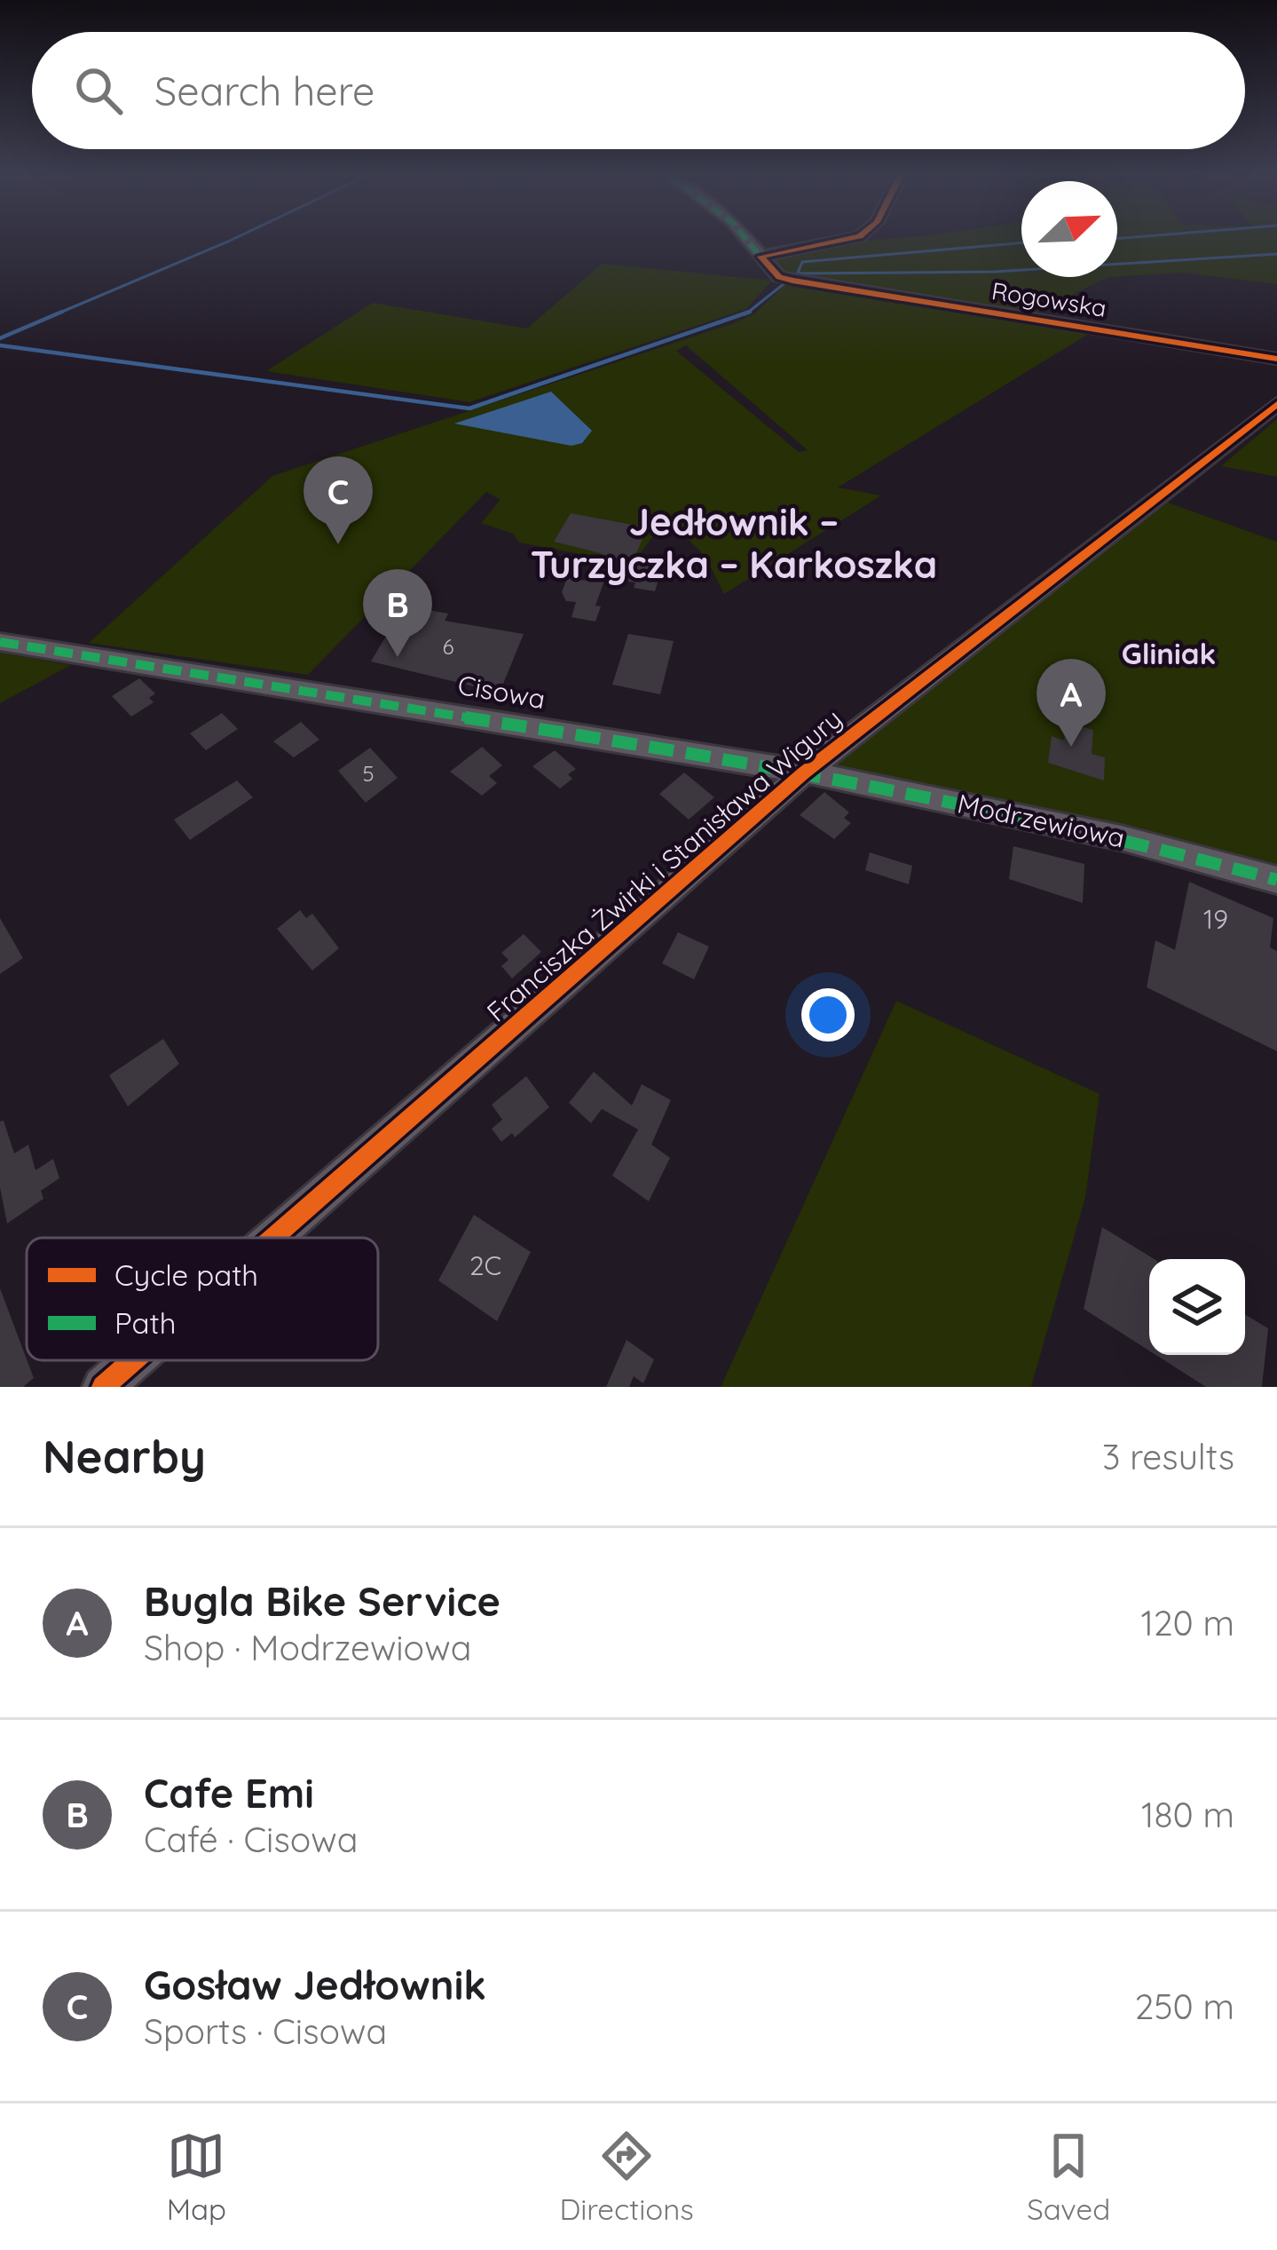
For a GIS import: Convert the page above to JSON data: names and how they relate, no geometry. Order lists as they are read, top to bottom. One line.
{"streets":{"street":["Rogowska","Cisowa","Modrzewiowa","Franciszka Żwirki i Stanisława Wigury"]},"crossings":[["Cisowa","Modrzewiowa"],["Cisowa","Franciszka Żwirki i Stanisława Wigury"],["Modrzewiowa","Franciszka Żwirki i Stanisława Wigury"]],"districts":["Jedłownik – Turzyczka – Karkoszka","Gliniak"],"house_numbers":["6","5","19","2C"],"legend":["Cycle path","Path"],"north":"top right","page":{"search":"Search here","pins":["C","B","A"],"heading":["Nearby","3 results"],"list":[{"mark":"A","name":"Bugla Bike Service","note":"Shop · Modrzewiowa","value":"120 m"},{"mark":"B","name":"Cafe Emi","note":"Café · Cisowa","value":"180 m"},{"mark":"C","name":"Gosław Jedłownik","note":"Sports · Cisowa","value":"250 m"}],"nav":["Map","Directions","Saved"]}}
